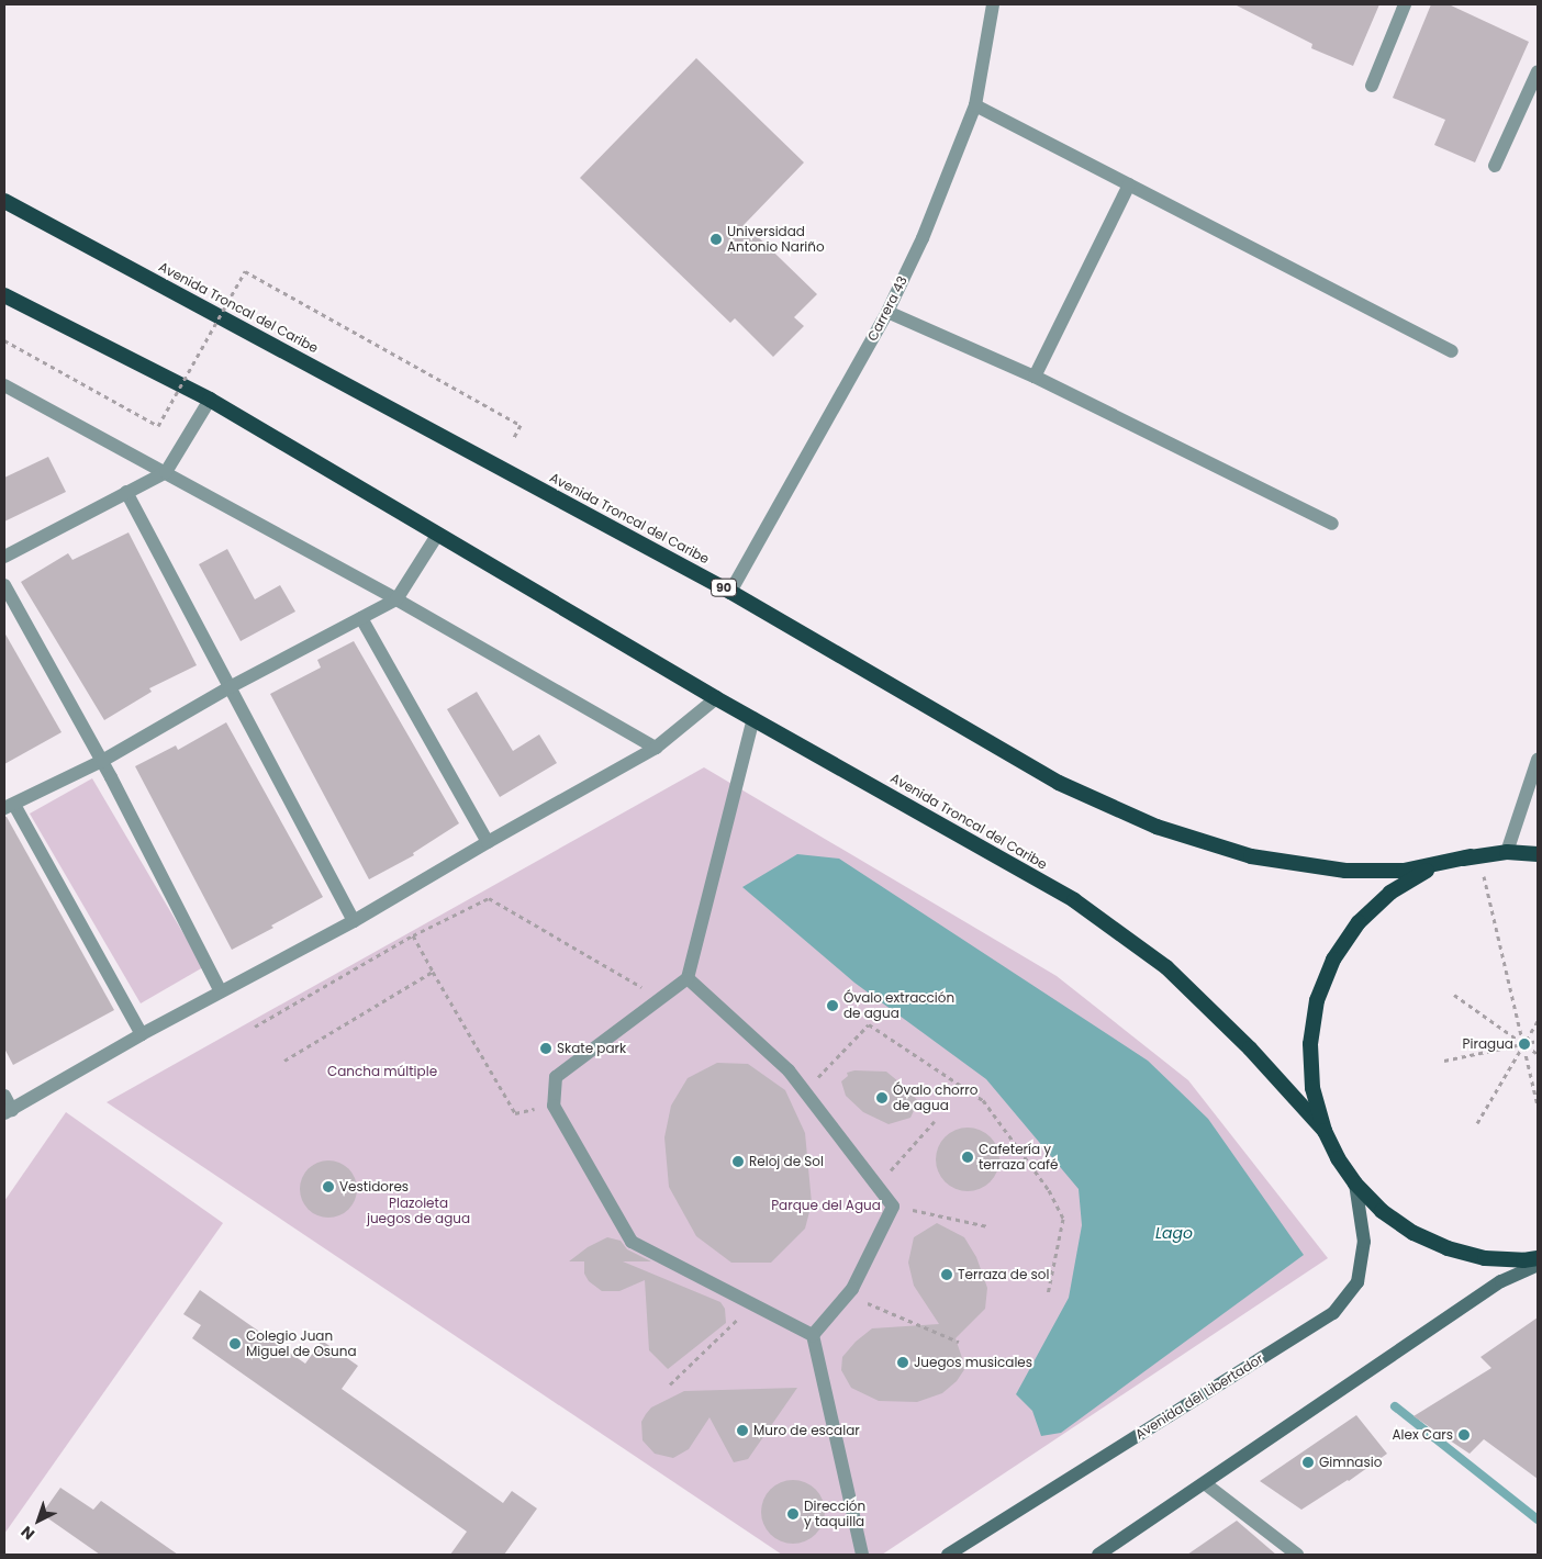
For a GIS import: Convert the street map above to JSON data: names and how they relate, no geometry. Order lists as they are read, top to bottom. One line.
{"streets":{"highway":["Avenida Troncal del Caribe","90"],"main road":["Avenida del Libertador"],"street":["Carrera 43"]},"crossings":[["Avenida Troncal del Caribe","Carrera 43"]],"water":["Lago"],"parks":["Cancha múltiple","Plazoleta juegos de agua","Parque del Agua"],"places":["Universidad Antonio Nariño","Óvalo extracción de agua","Piragua","Skate park","Óvalo chorro de agua","Cafetería y terraza café","Reloj de Sol","Vestidores","Terraza de sol","Colegio Juan Miguel de Osuna","Juegos musicales","Muro de escalar","Alex Cars","Gimnasio","Dirección y taquilla"],"north":"bottom left"}
